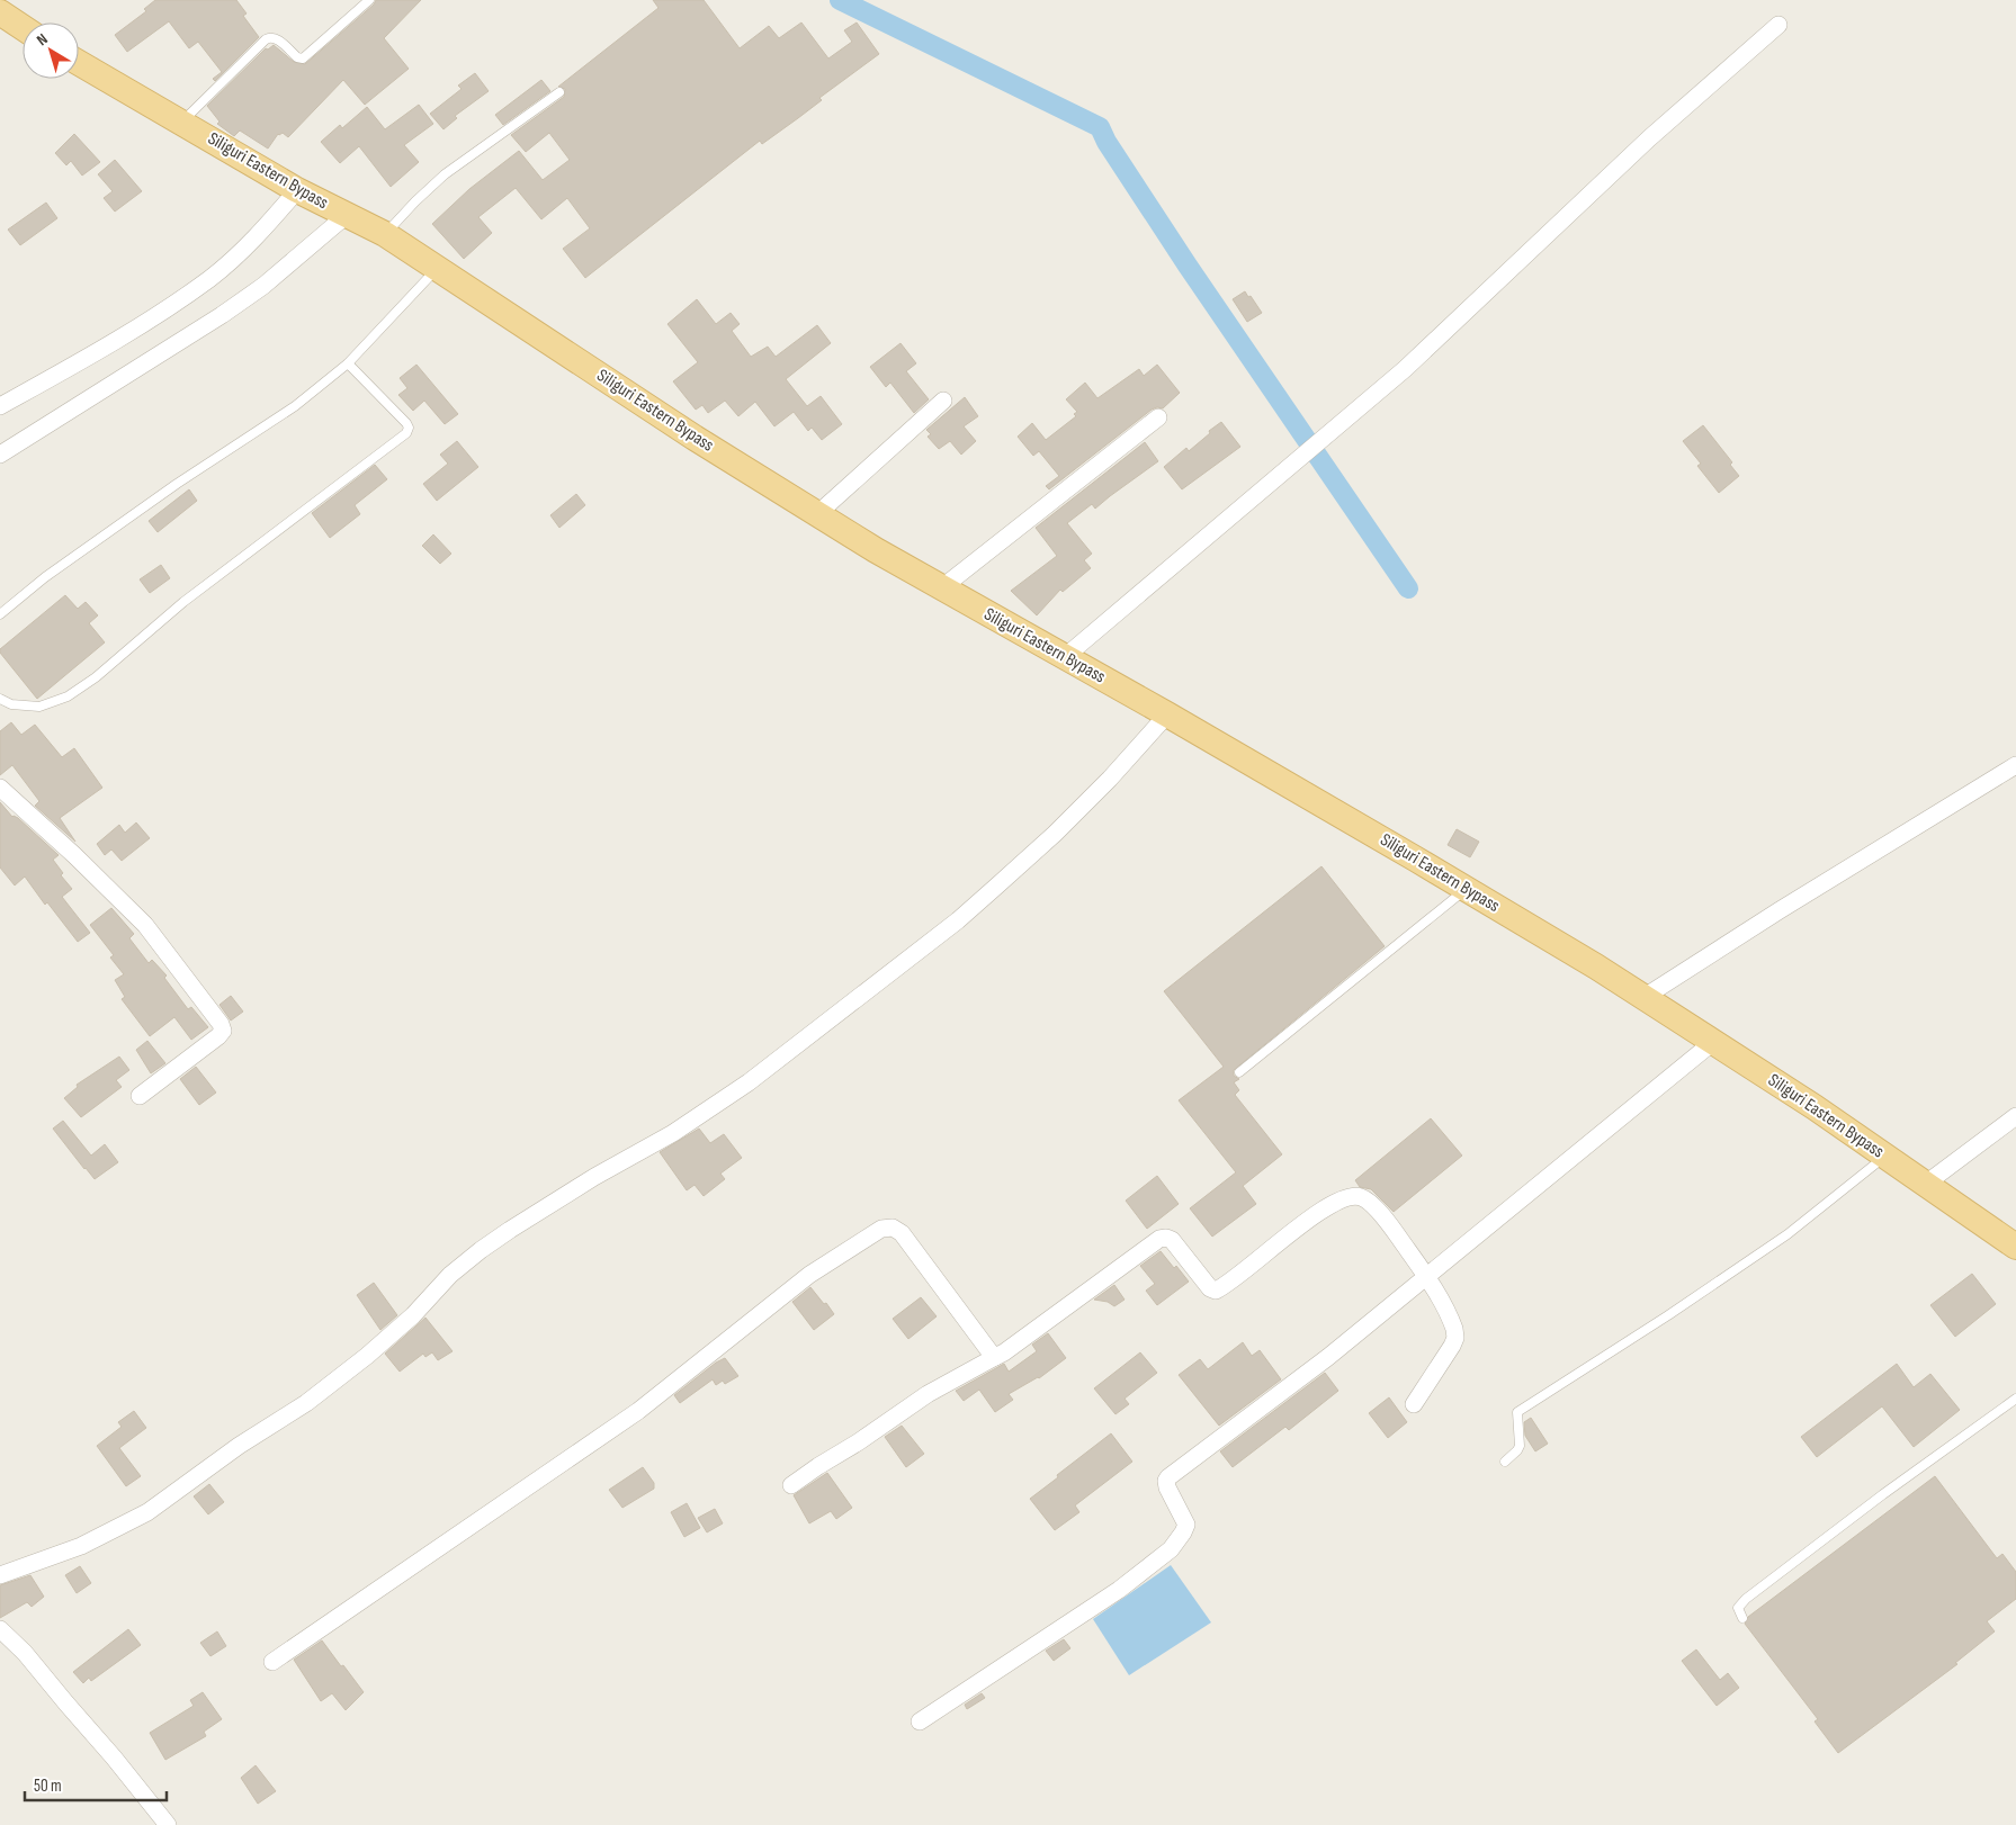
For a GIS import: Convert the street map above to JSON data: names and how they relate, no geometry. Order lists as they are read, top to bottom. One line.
{"streets":{"main road":["Siliguri Eastern Bypass"]},"scale_bar":"50 m","north":"top left"}
